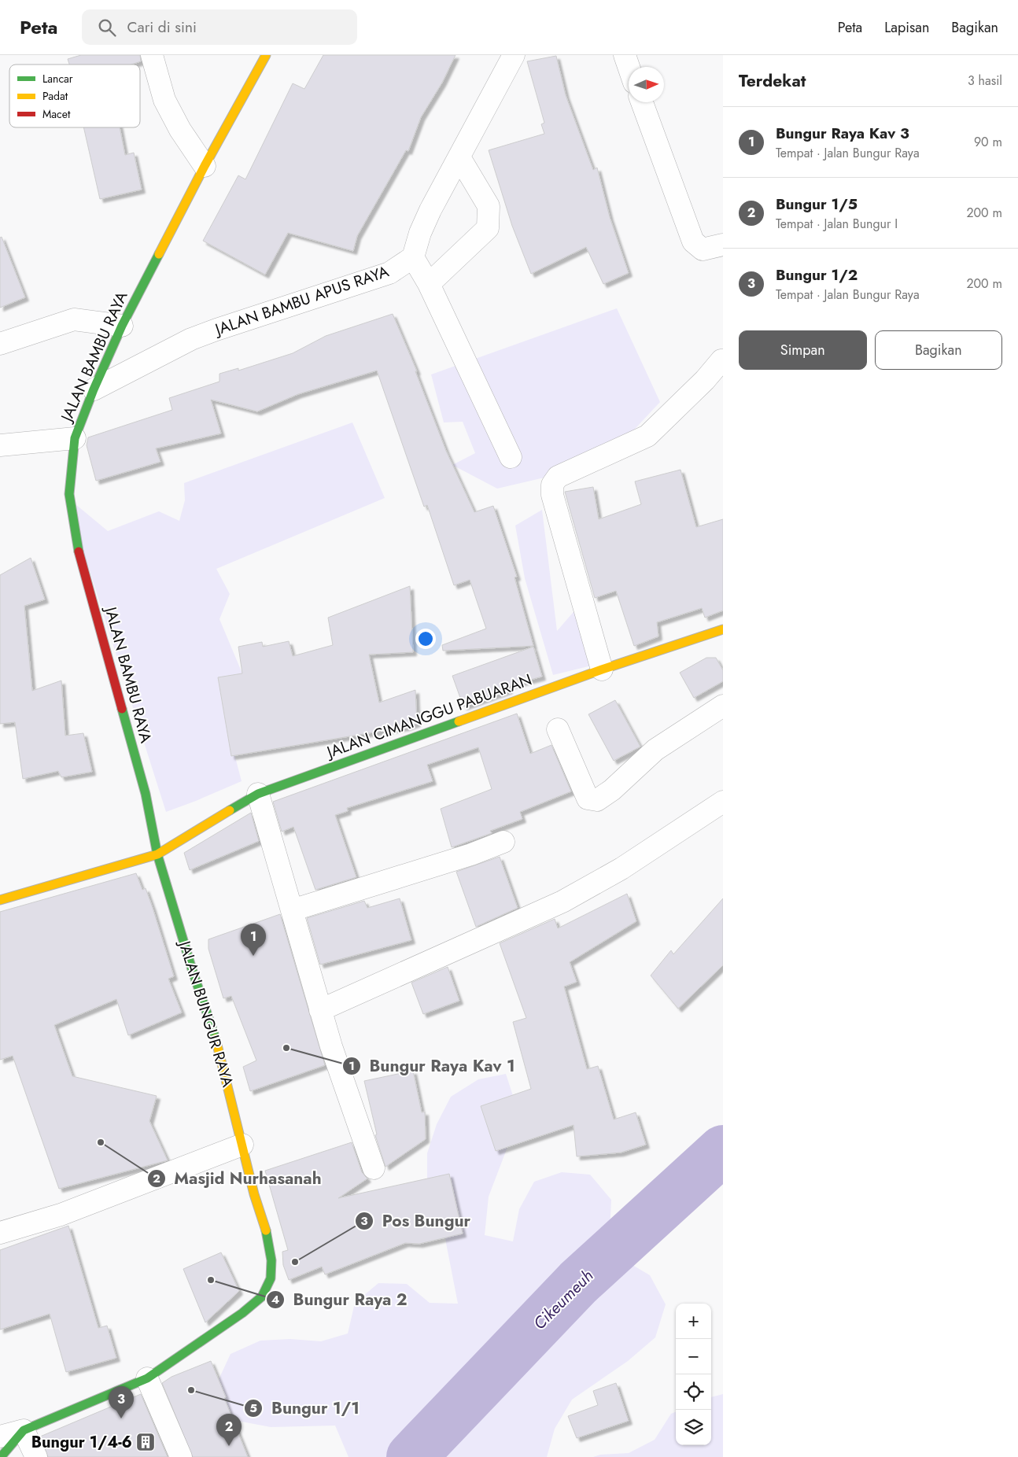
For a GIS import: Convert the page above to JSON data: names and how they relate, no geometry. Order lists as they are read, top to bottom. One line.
{"streets":{"street":["JALAN BAMBU APUS RAYA","JALAN BAMBU RAYA","JALAN CIMANGGU PABUARAN","JALAN BUNGUR RAYA"]},"crossings":[["JALAN BAMBU APUS RAYA","JALAN BAMBU RAYA"],["JALAN BAMBU RAYA","JALAN CIMANGGU PABUARAN"],["JALAN BAMBU RAYA","JALAN BUNGUR RAYA"],["JALAN CIMANGGU PABUARAN","JALAN BUNGUR RAYA"]],"water":["Cikeumeuh"],"places":{"other":["Bungur Raya Kav 1","Masjid Nurhasanah","Pos Bungur","Bungur Raya 2","Bungur 1/1"],"building":["Bungur 1/4-6"]},"legend":["Lancar","Padat","Macet"],"north":"right","page":{"header":"Peta","search":"Cari di sini","nav":["Peta","Lapisan","Bagikan"],"heading":["Terdekat","3 hasil"],"list":[{"mark":"1","name":"Bungur Raya Kav 3","note":"Tempat · Jalan Bungur Raya","value":"90 m"},{"mark":"2","name":"Bungur 1/5","note":"Tempat · Jalan Bungur I","value":"200 m"},{"mark":"3","name":"Bungur 1/2","note":"Tempat · Jalan Bungur Raya","value":"200 m"}],"buttons":["Simpan","Bagikan"],"pins":["1","3","2"],"map_buttons":["+","−"]}}
